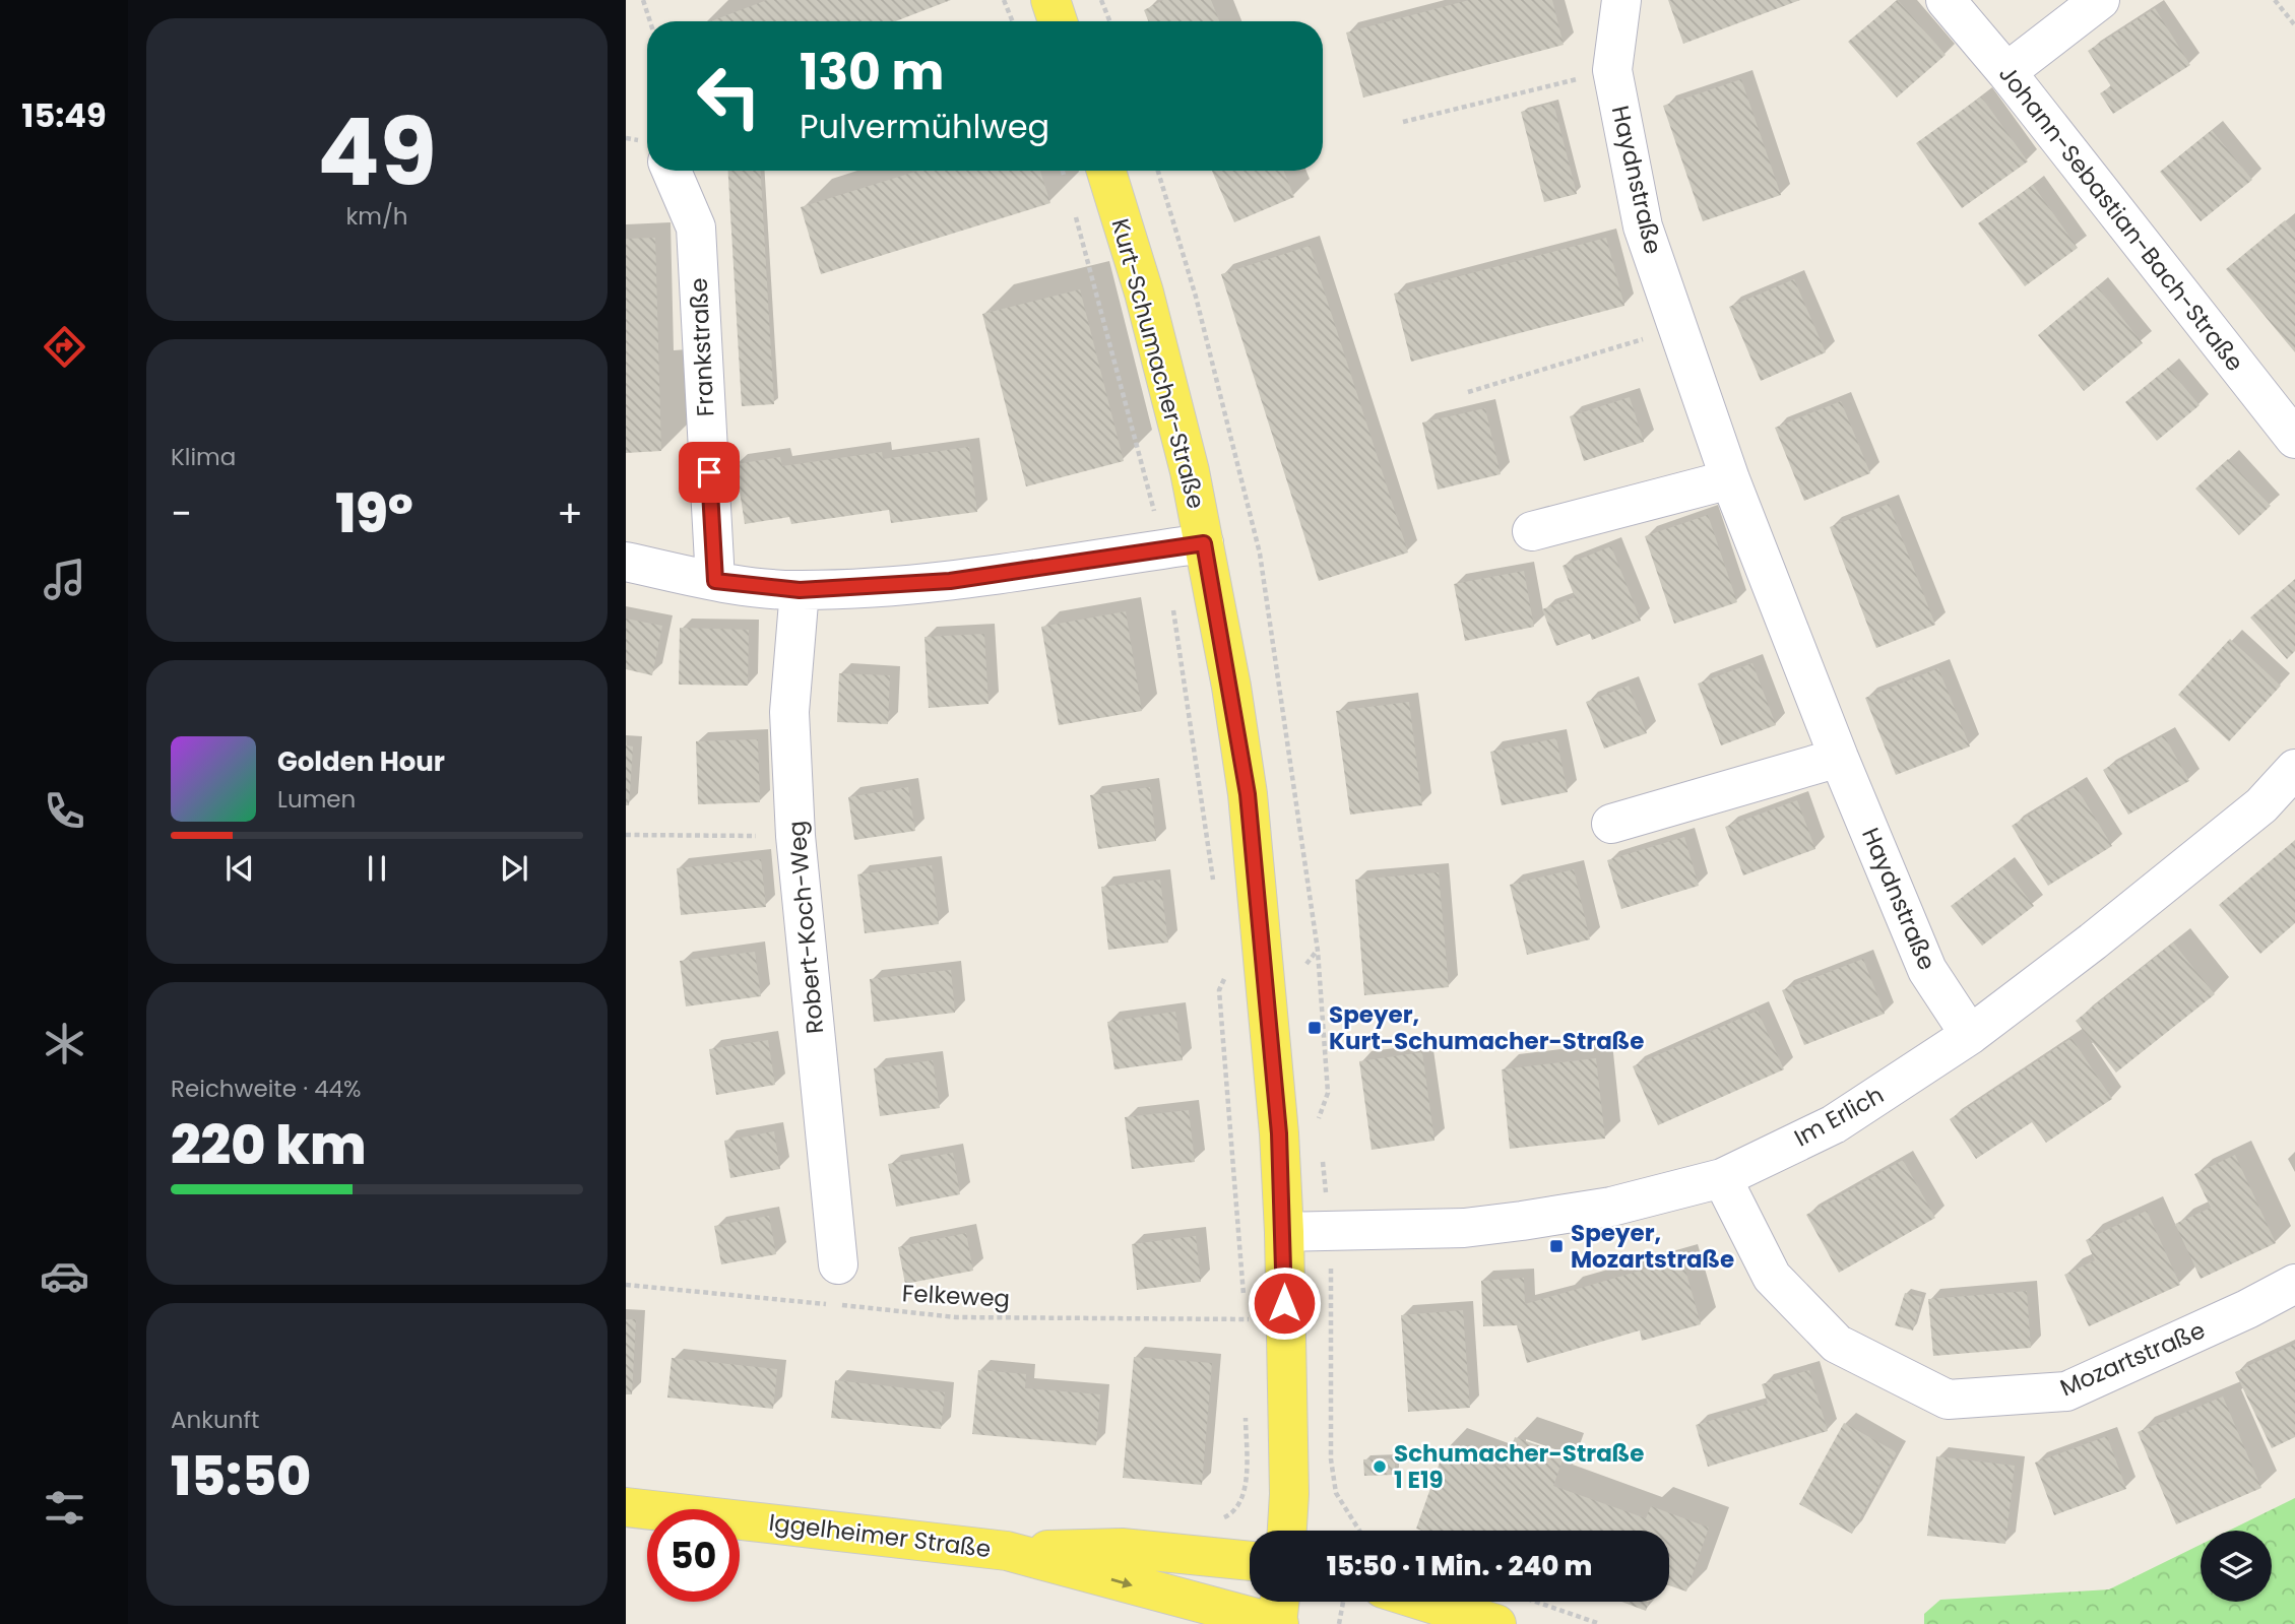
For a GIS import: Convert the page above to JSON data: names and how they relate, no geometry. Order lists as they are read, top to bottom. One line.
{"streets":{"main road":["Kurt-Schumacher-Straße","Iggelheimer Straße"],"street":["Haydnstraße","Johann-Sebastian-Bach-Straße","Frankstraße","Robert-Koch-Weg","Im Erlich","Mozartstraße"],"path":["Felkeweg"]},"crossings":[["Haydnstraße","Im Erlich"],["Kurt-Schumacher-Straße","Im Erlich"],["Kurt-Schumacher-Straße","Felkeweg"],["Im Erlich","Mozartstraße"]],"places":{"transit":["Speyer, Kurt-Schumacher-Straße","Speyer, Mozartstraße"],"other":["Schumacher-Straße 1 E19"]},"page":{"tabs":"15:49","tile":[["49","km/h"],"Klima",["Reichweite · 44%","220 km"],["Ankunft","15:50"]],"turn":["130 m","Pulvermühlweg"],"heat":["−","19°","+"],"song":["Golden Hour","Lumen"],"limit":"50","trip":"15:50 · 1 Min. · 240 m"}}
